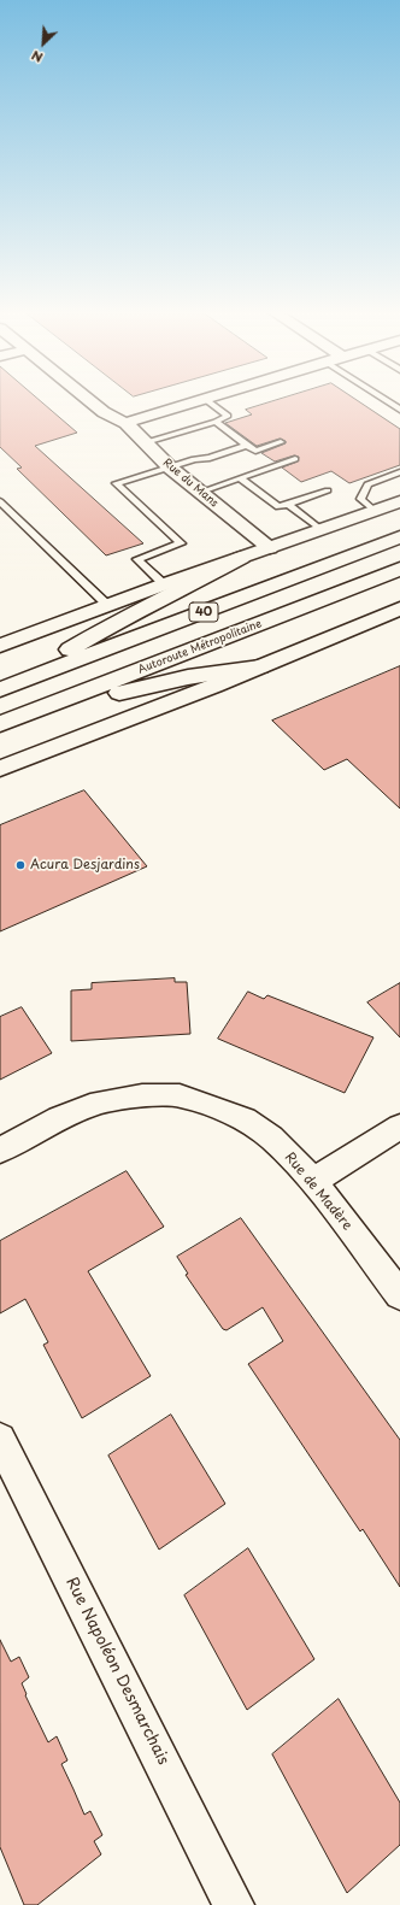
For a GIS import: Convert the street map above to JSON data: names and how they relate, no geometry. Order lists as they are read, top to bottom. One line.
{"streets":{"main road":["40","Autoroute Métropolitaine"],"street":["Rue du Mans","Rue de Madère","Rue Napoléon Desmarchais"]},"places":["Acura Desjardins"],"north":"bottom left"}
